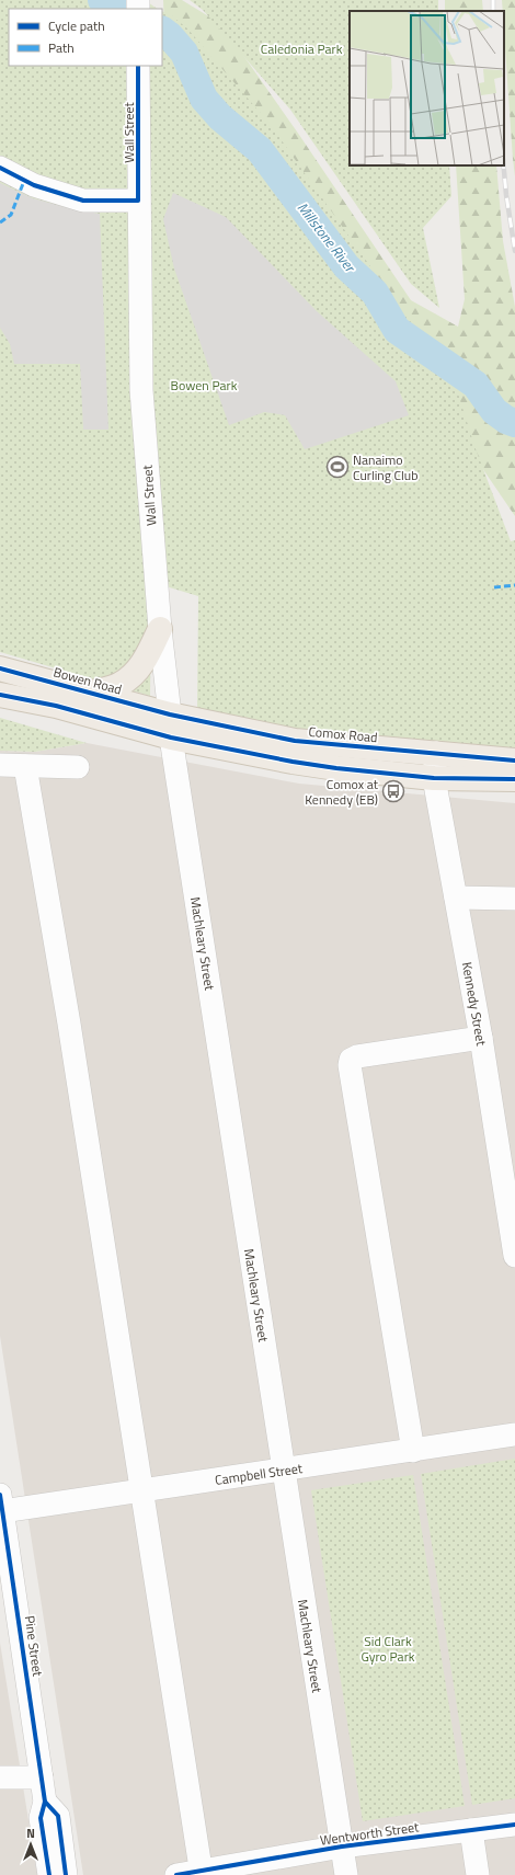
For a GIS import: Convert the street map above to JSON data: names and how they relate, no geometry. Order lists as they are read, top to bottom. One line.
{"streets":{"main road":["Bowen Road","Comox Road"],"street":["Wall Street","Machleary Street","Kennedy Street","Campbell Street","Pine Street","Wentworth Street"]},"crossings":[["Wall Street","Bowen Road"],["Wall Street","Comox Road"],["Wall Street","Machleary Street"],["Bowen Road","Comox Road"],["Bowen Road","Machleary Street"],["Comox Road","Machleary Street"],["Comox Road","Kennedy Street"],["Machleary Street","Campbell Street"],["Machleary Street","Wentworth Street"],["Campbell Street","Pine Street"]],"water":["Millstone River"],"parks":["Caledonia Park","Bowen Park","Sid Clark Gyro Park"],"places":{"sports":["Nanaimo Curling Club"],"bus stop":["Comox at Kennedy (EB)"]},"legend":["Cycle path","Path"],"north":"top"}
